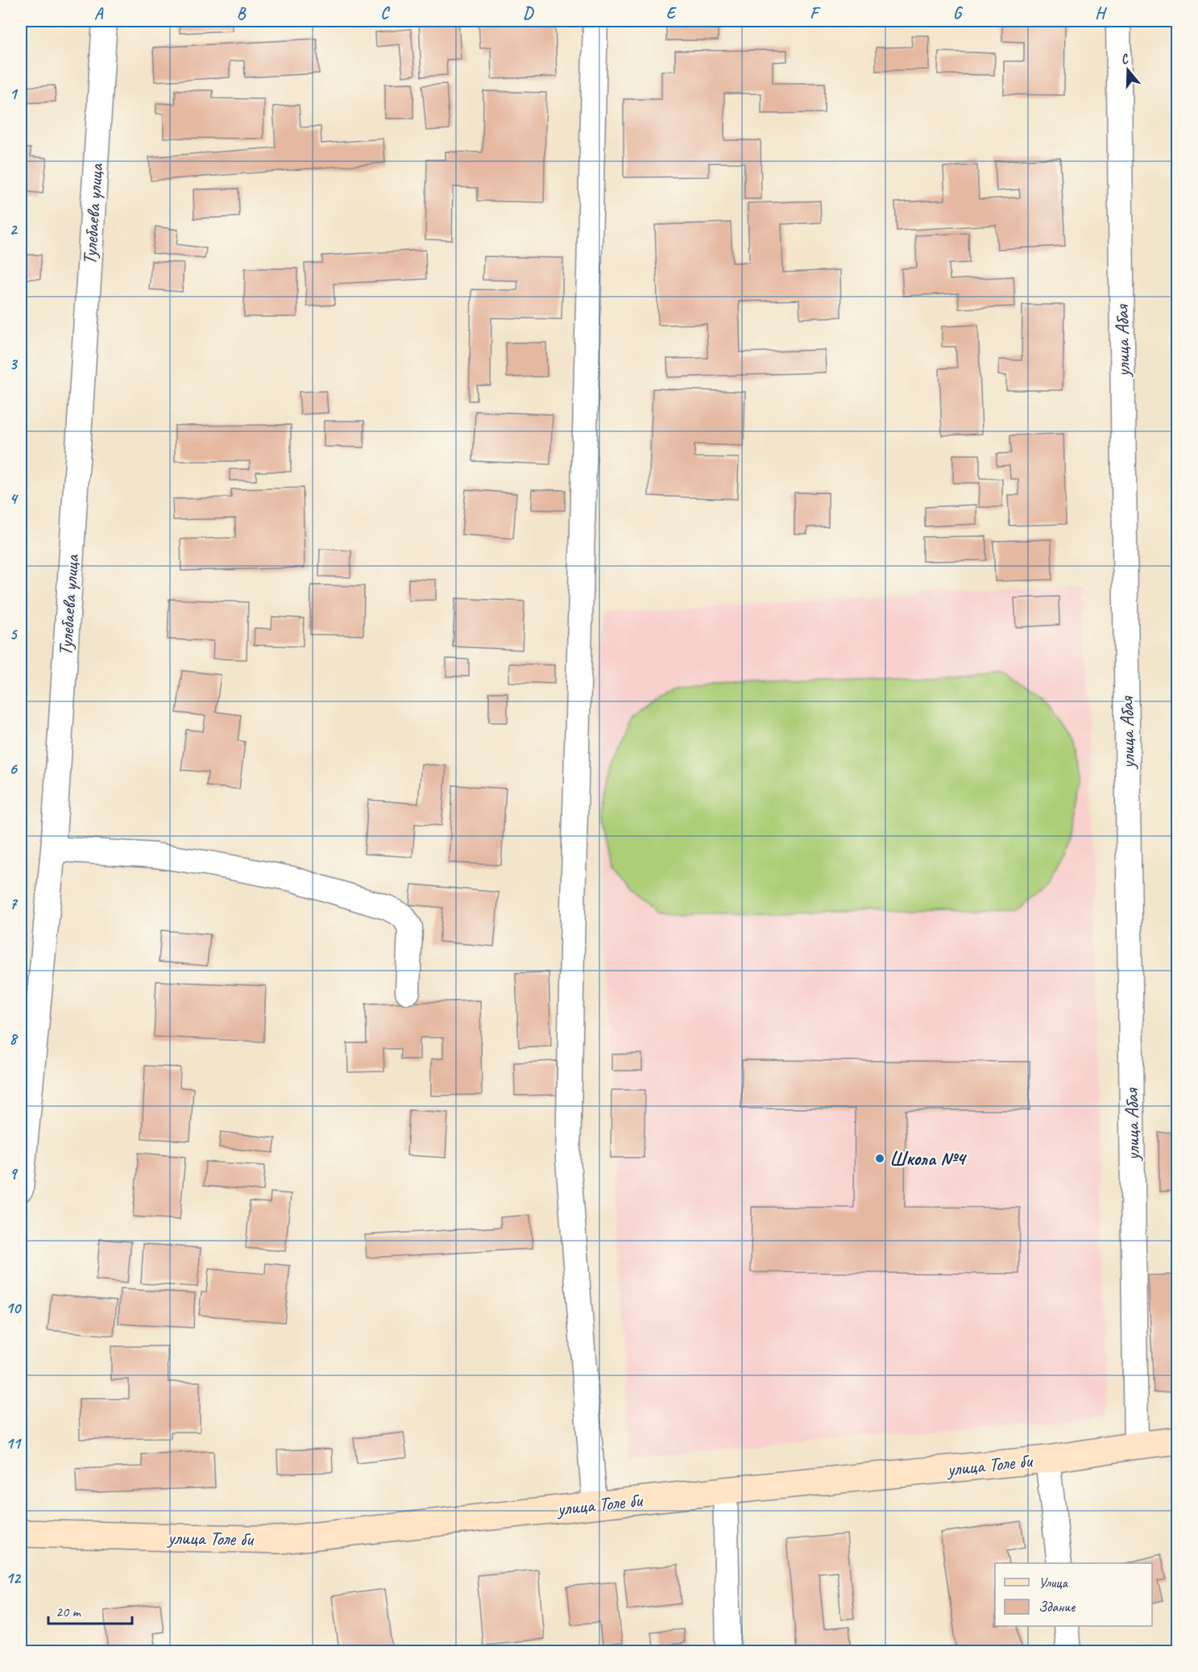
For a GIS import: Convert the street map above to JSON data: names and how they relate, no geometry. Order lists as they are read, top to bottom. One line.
{"streets":{"main road":["улица Толе би"],"street":["Тулебаева улица","улица Абая"]},"crossings":[["улица Абая","улица Толе би"]],"places":["Школа №4"],"legend":["Улица","Здание"],"scale_bar":"20 m","north":"top","grid":{"columns":["A","B","C","D","E","F","G","H"],"rows":["1","2","3","4","5","6","7","8","9","10","11","12"]}}
